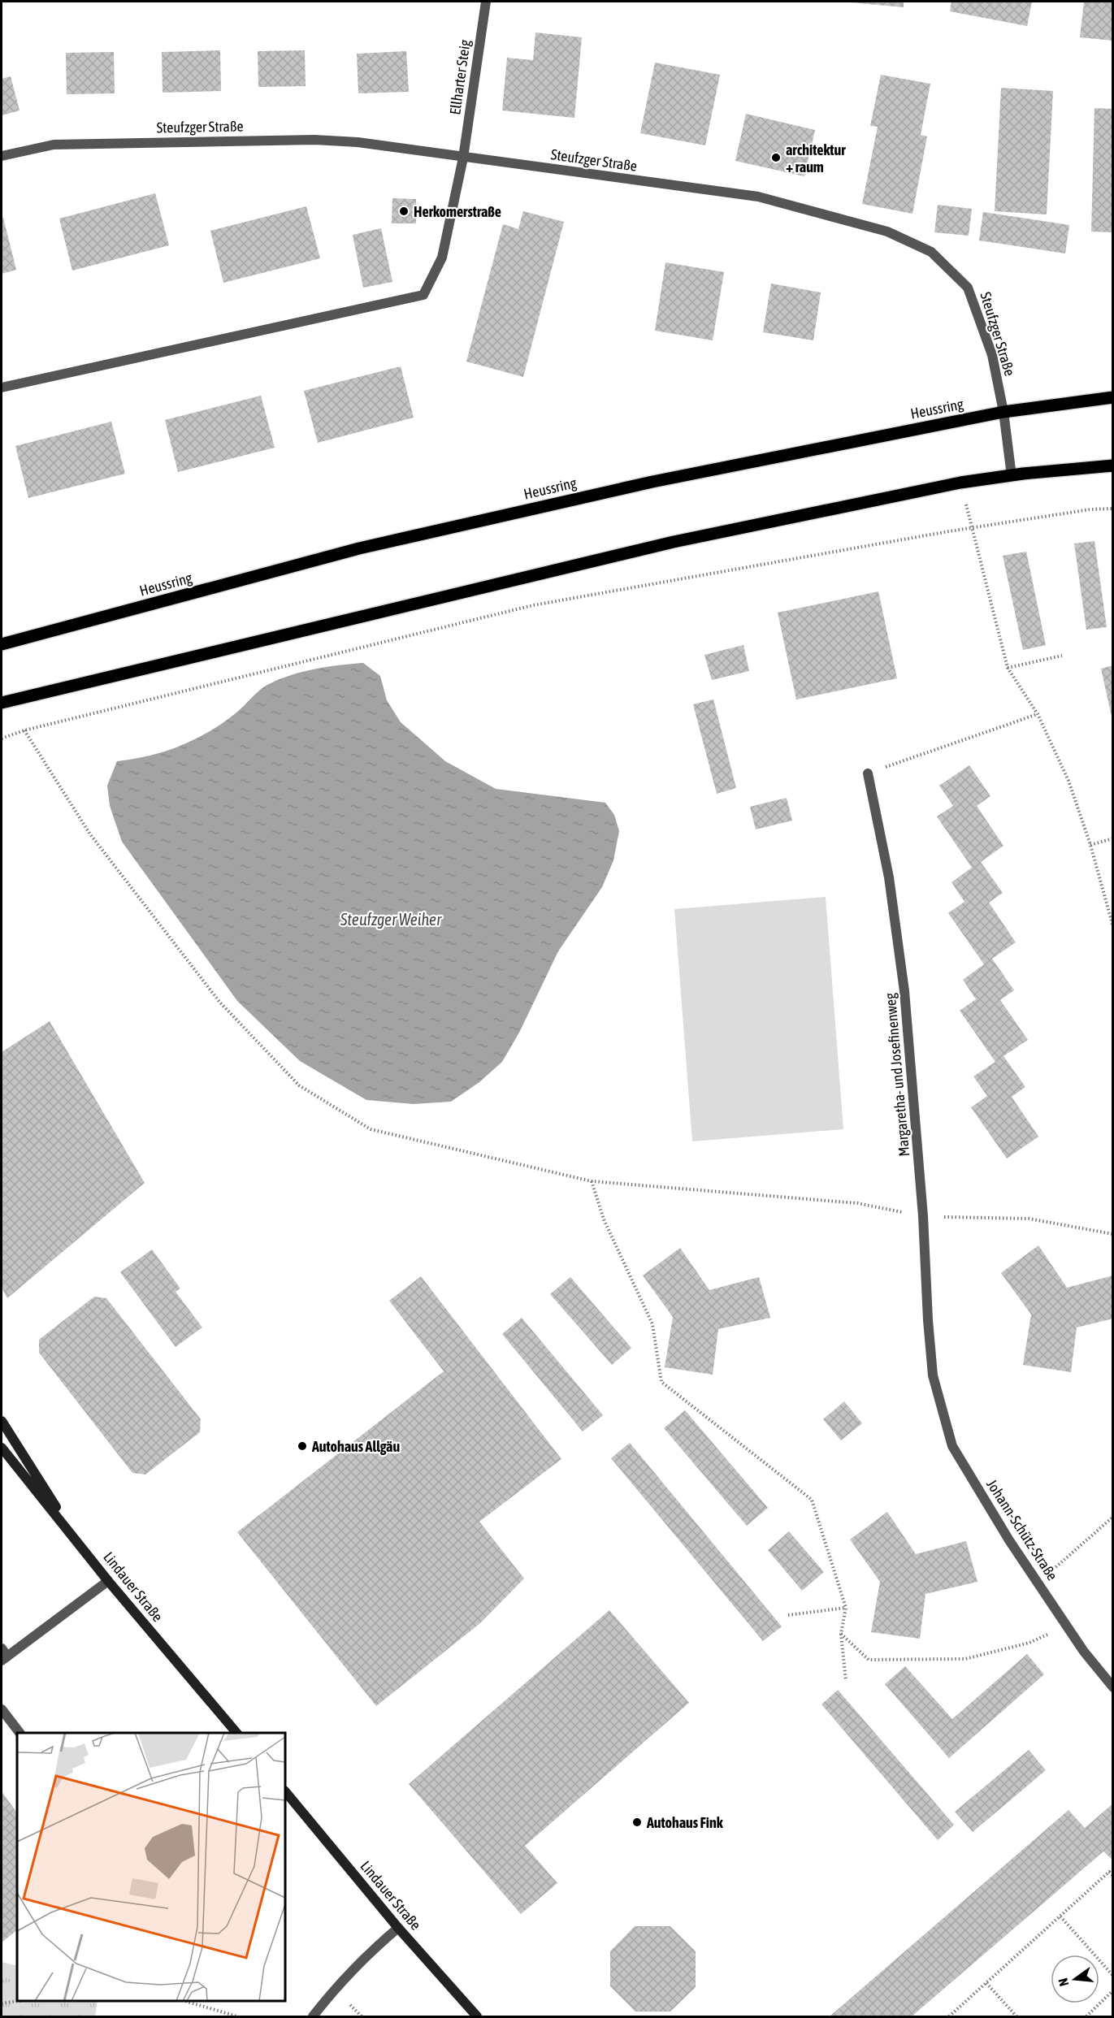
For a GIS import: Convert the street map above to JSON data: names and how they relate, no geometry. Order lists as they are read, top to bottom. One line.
{"streets":{"main road":["Heussring","Lindauer Straße"],"street":["Ellharter Steig","Steufzger Straße","Margaretha- und Josefinenweg","Johann-Schütz-Straße"]},"crossings":[["Ellharter Steig","Steufzger Straße"],["Steufzger Straße","Heussring"],["Margaretha- und Josefinenweg","Johann-Schütz-Straße"]],"water":["Steufzger Weiher"],"places":["architektur + raum","Herkomerstraße","Autohaus Allgäu","Autohaus Fink"],"north":"left"}
